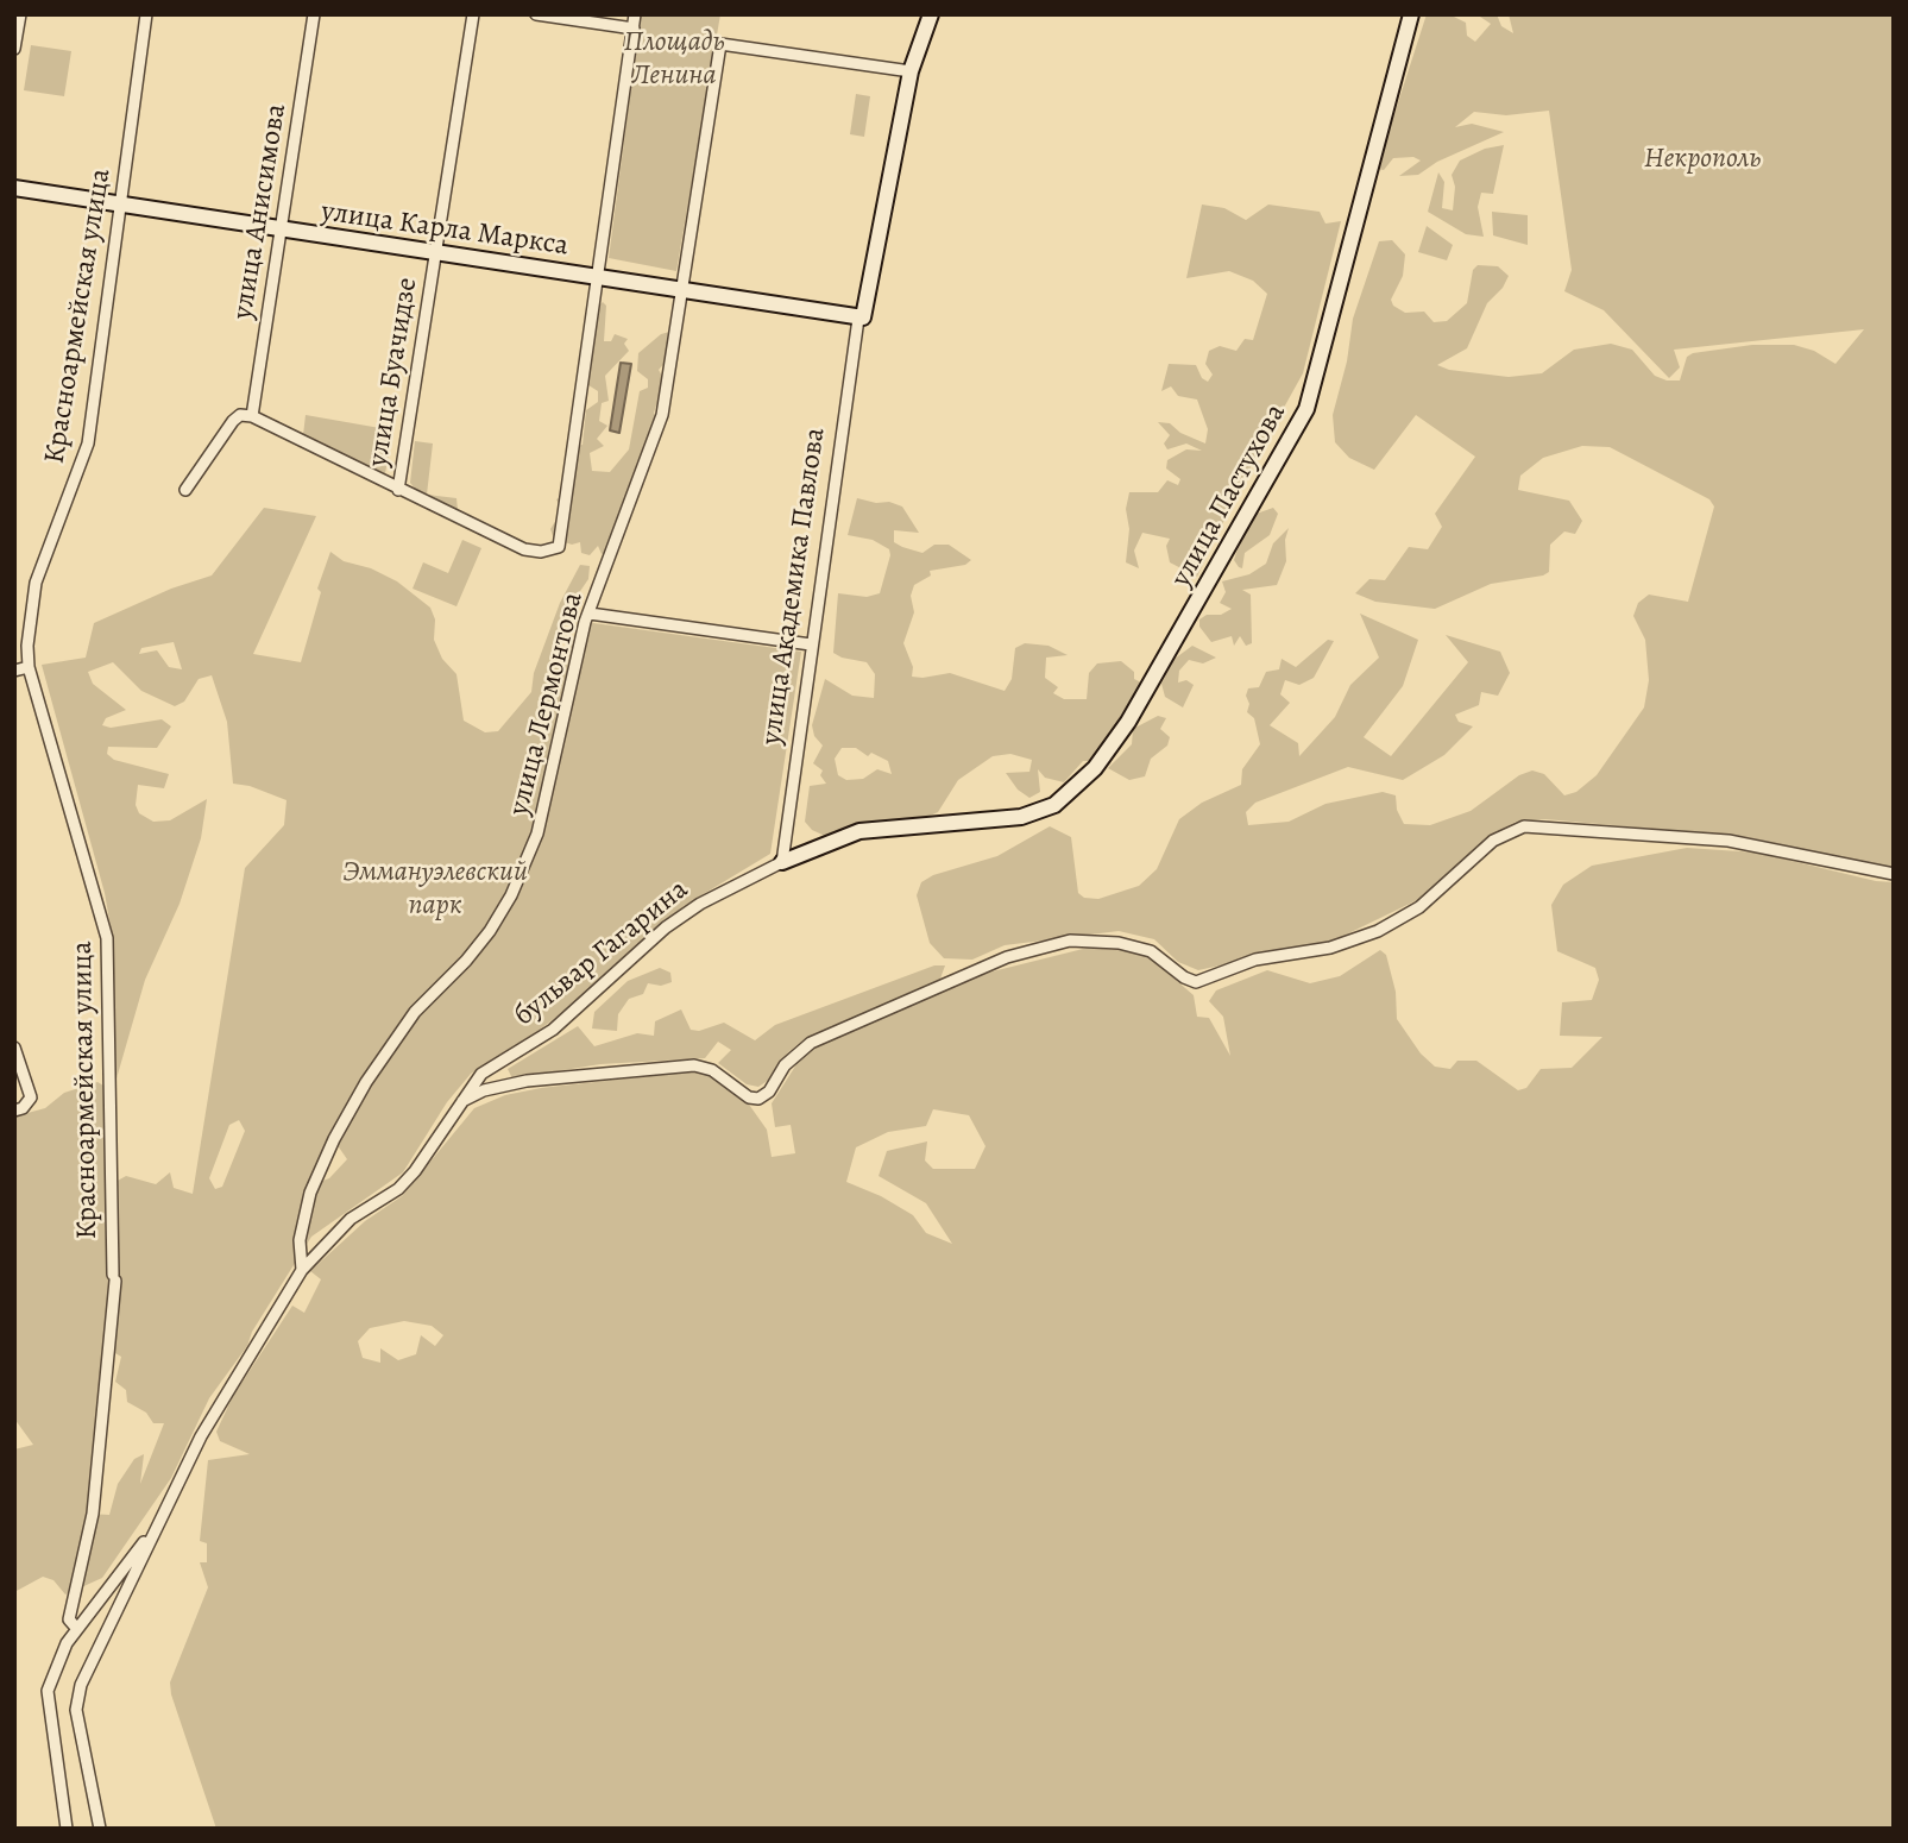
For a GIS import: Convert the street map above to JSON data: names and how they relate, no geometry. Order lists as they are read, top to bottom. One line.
{"streets":{"street":["улица Анисимова","улица Карла Маркса","Красноармейская улица","улица Буачидзе","улица Пастухова","улица Академика Павлова","улица Лермонтова","бульвар Гагарина"]},"crossings":[["улица Анисимова","улица Карла Маркса"],["улица Карла Маркса","Красноармейская улица"],["улица Карла Маркса","улица Буачидзе"],["улица Карла Маркса","улица Академика Павлова"],["улица Карла Маркса","улица Лермонтова"],["Красноармейская улица","бульвар Гагарина"],["улица Буачидзе","улица Лермонтова"],["улица Пастухова","бульвар Гагарина"],["улица Академика Павлова","улица Лермонтова"],["улица Академика Павлова","бульвар Гагарина"],["улица Лермонтова","бульвар Гагарина"]],"parks":["Площадь Ленина","Некрополь","Эммануэлевский парк"]}
